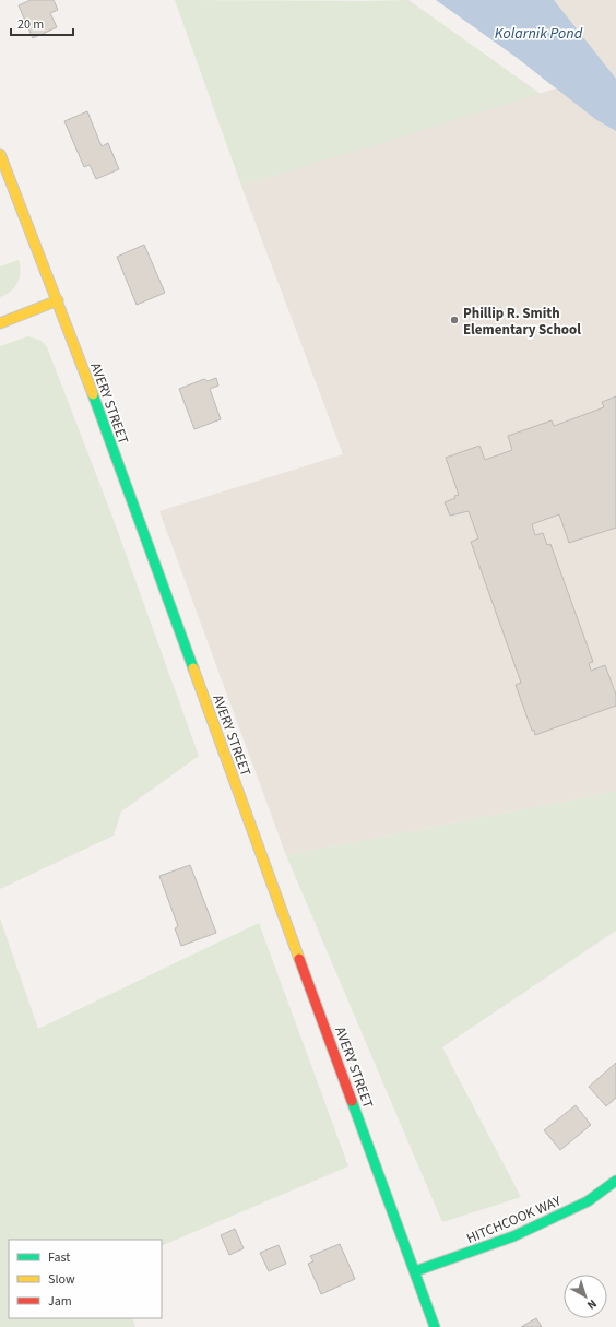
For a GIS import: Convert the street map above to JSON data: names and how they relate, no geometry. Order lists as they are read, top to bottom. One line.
{"streets":{"main road":["AVERY STREET","HITCHCOOK WAY"]},"crossings":[["AVERY STREET","HITCHCOOK WAY"]],"water":["Kolarnik Pond"],"places":["Phillip R. Smith Elementary School"],"legend":["Fast","Slow","Jam"],"scale_bar":"20 m","north":"bottom right"}
